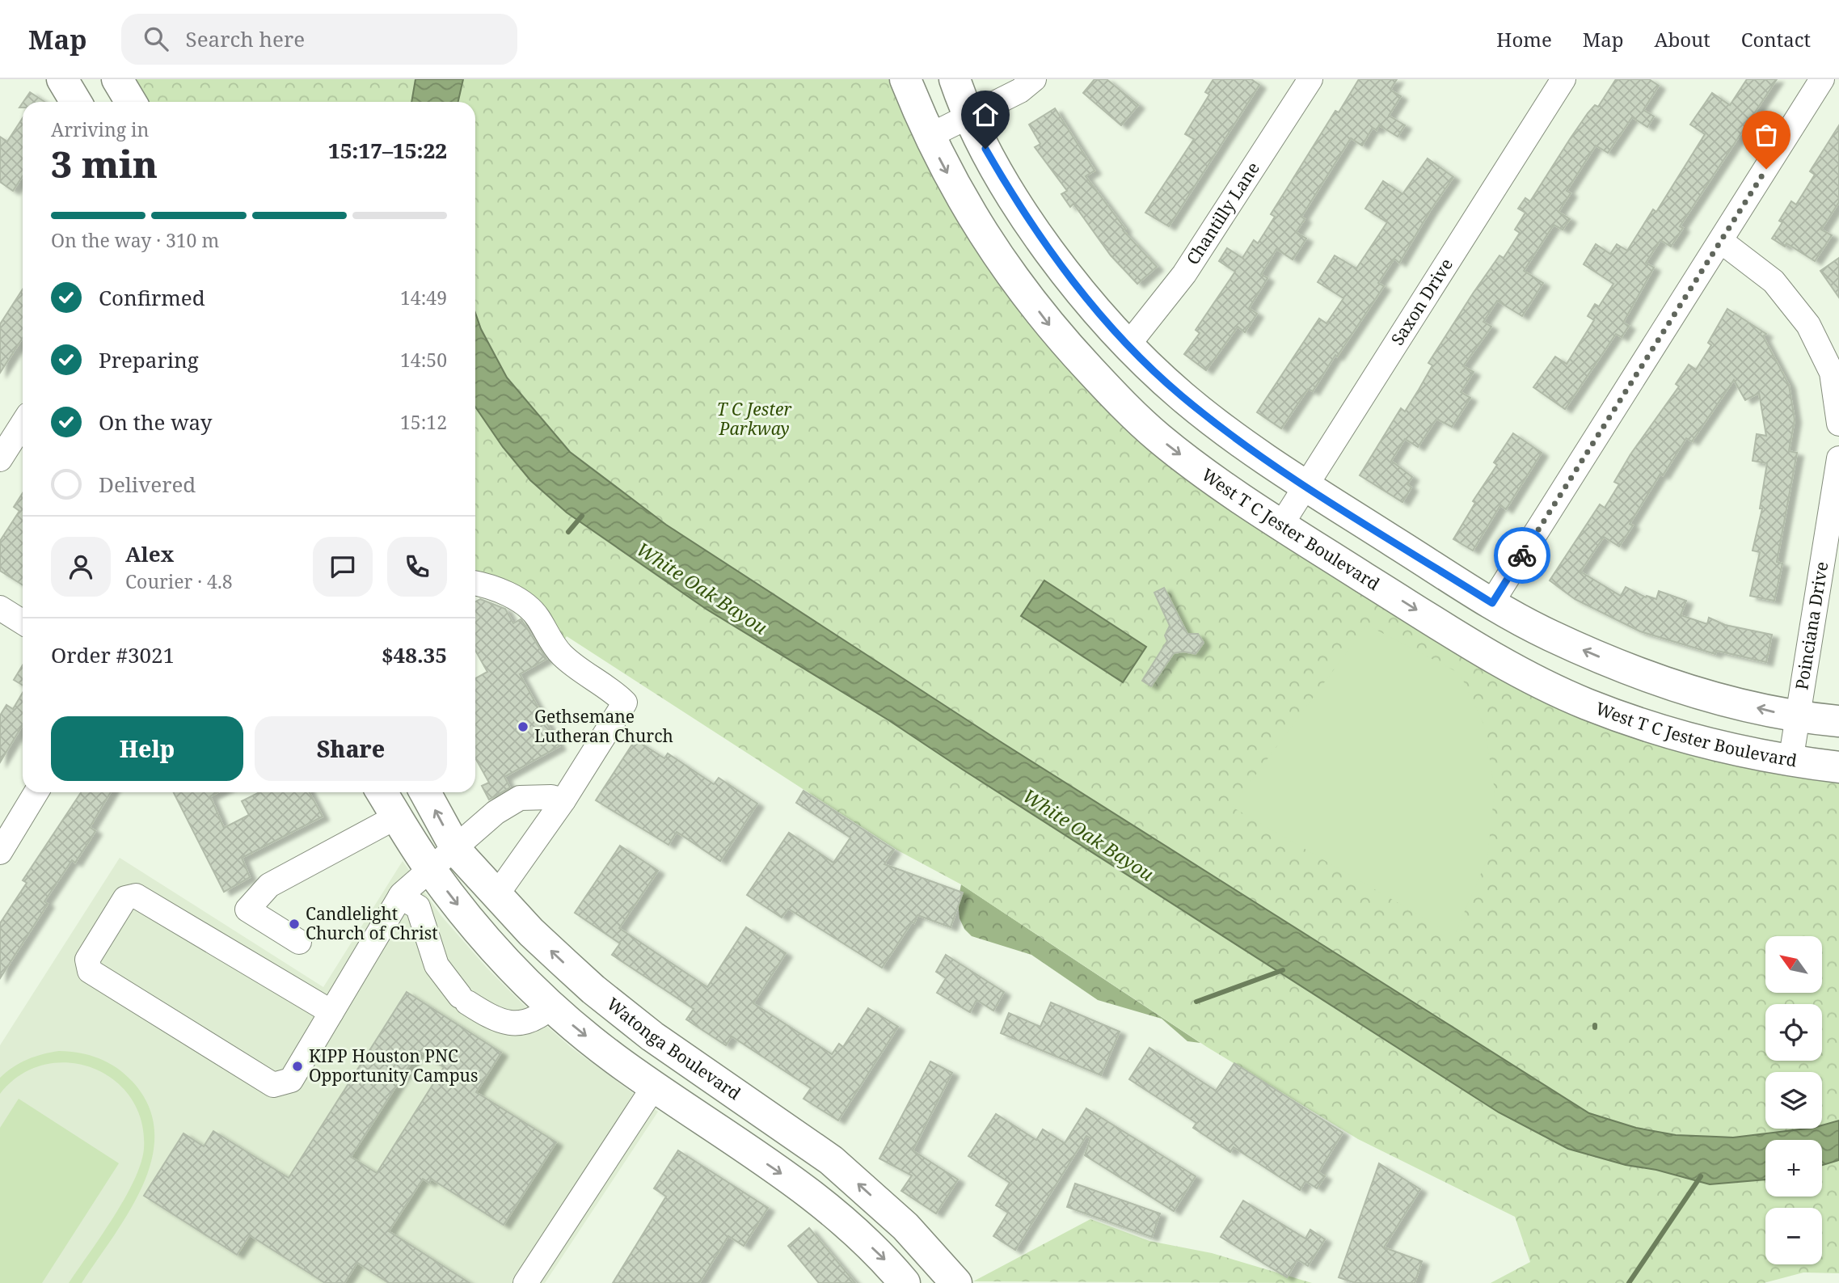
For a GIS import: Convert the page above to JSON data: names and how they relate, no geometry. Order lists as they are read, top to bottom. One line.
{"streets":{"main road":["West T C Jester Boulevard","Watonga Boulevard"],"street":["Chantilly Lane","Saxon Drive","Poinciana Drive"]},"crossings":[["Saxon Drive","West T C Jester Boulevard"],["West T C Jester Boulevard","Poinciana Drive"]],"water":["White Oak Bayou"],"parks":["T C Jester Parkway"],"places":["Gethsemane Lutheran Church","Candlelight Church of Christ","KIPP Houston PNC Opportunity Campus"],"north":"top left","page":{"header":"Map","search":"Search here","nav":["Home","Map","About","Contact"],"heading":["3 min","Arriving in","15:17–15:22"],"panel":["Alex","Courier · 4.8","Order #3021","$48.35"],"bar":"On the way · 310 m","list":[["Confirmed","14:49"],["Preparing","14:50"],["On the way","15:12"],"Delivered"],"buttons":["Help","Share"],"map_buttons":["+","−"]}}
